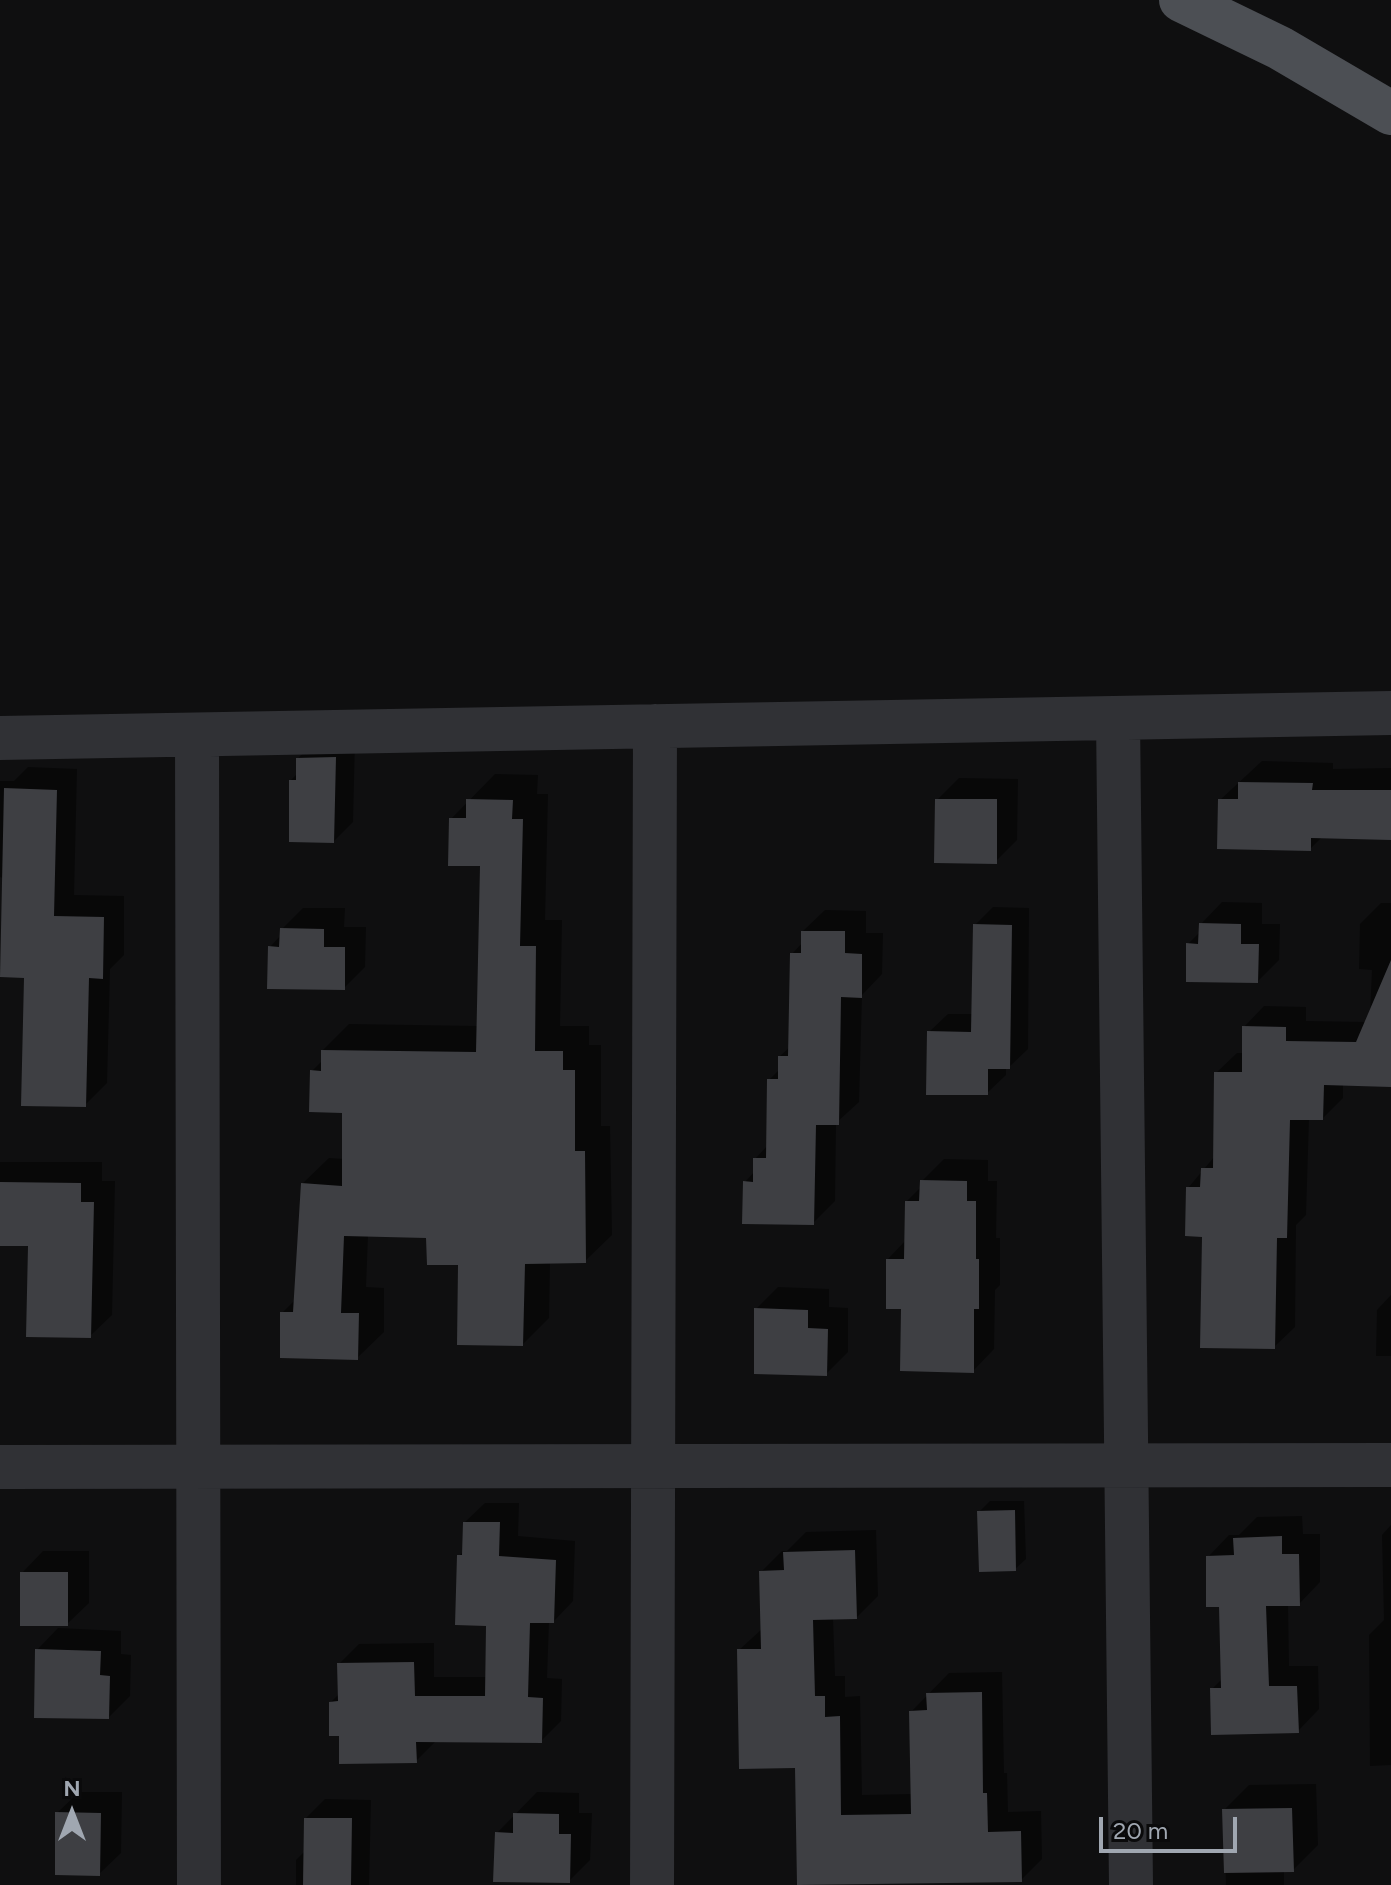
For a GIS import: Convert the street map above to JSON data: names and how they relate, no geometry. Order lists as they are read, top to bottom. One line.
{"scale_bar":"20 m","north":"top"}
